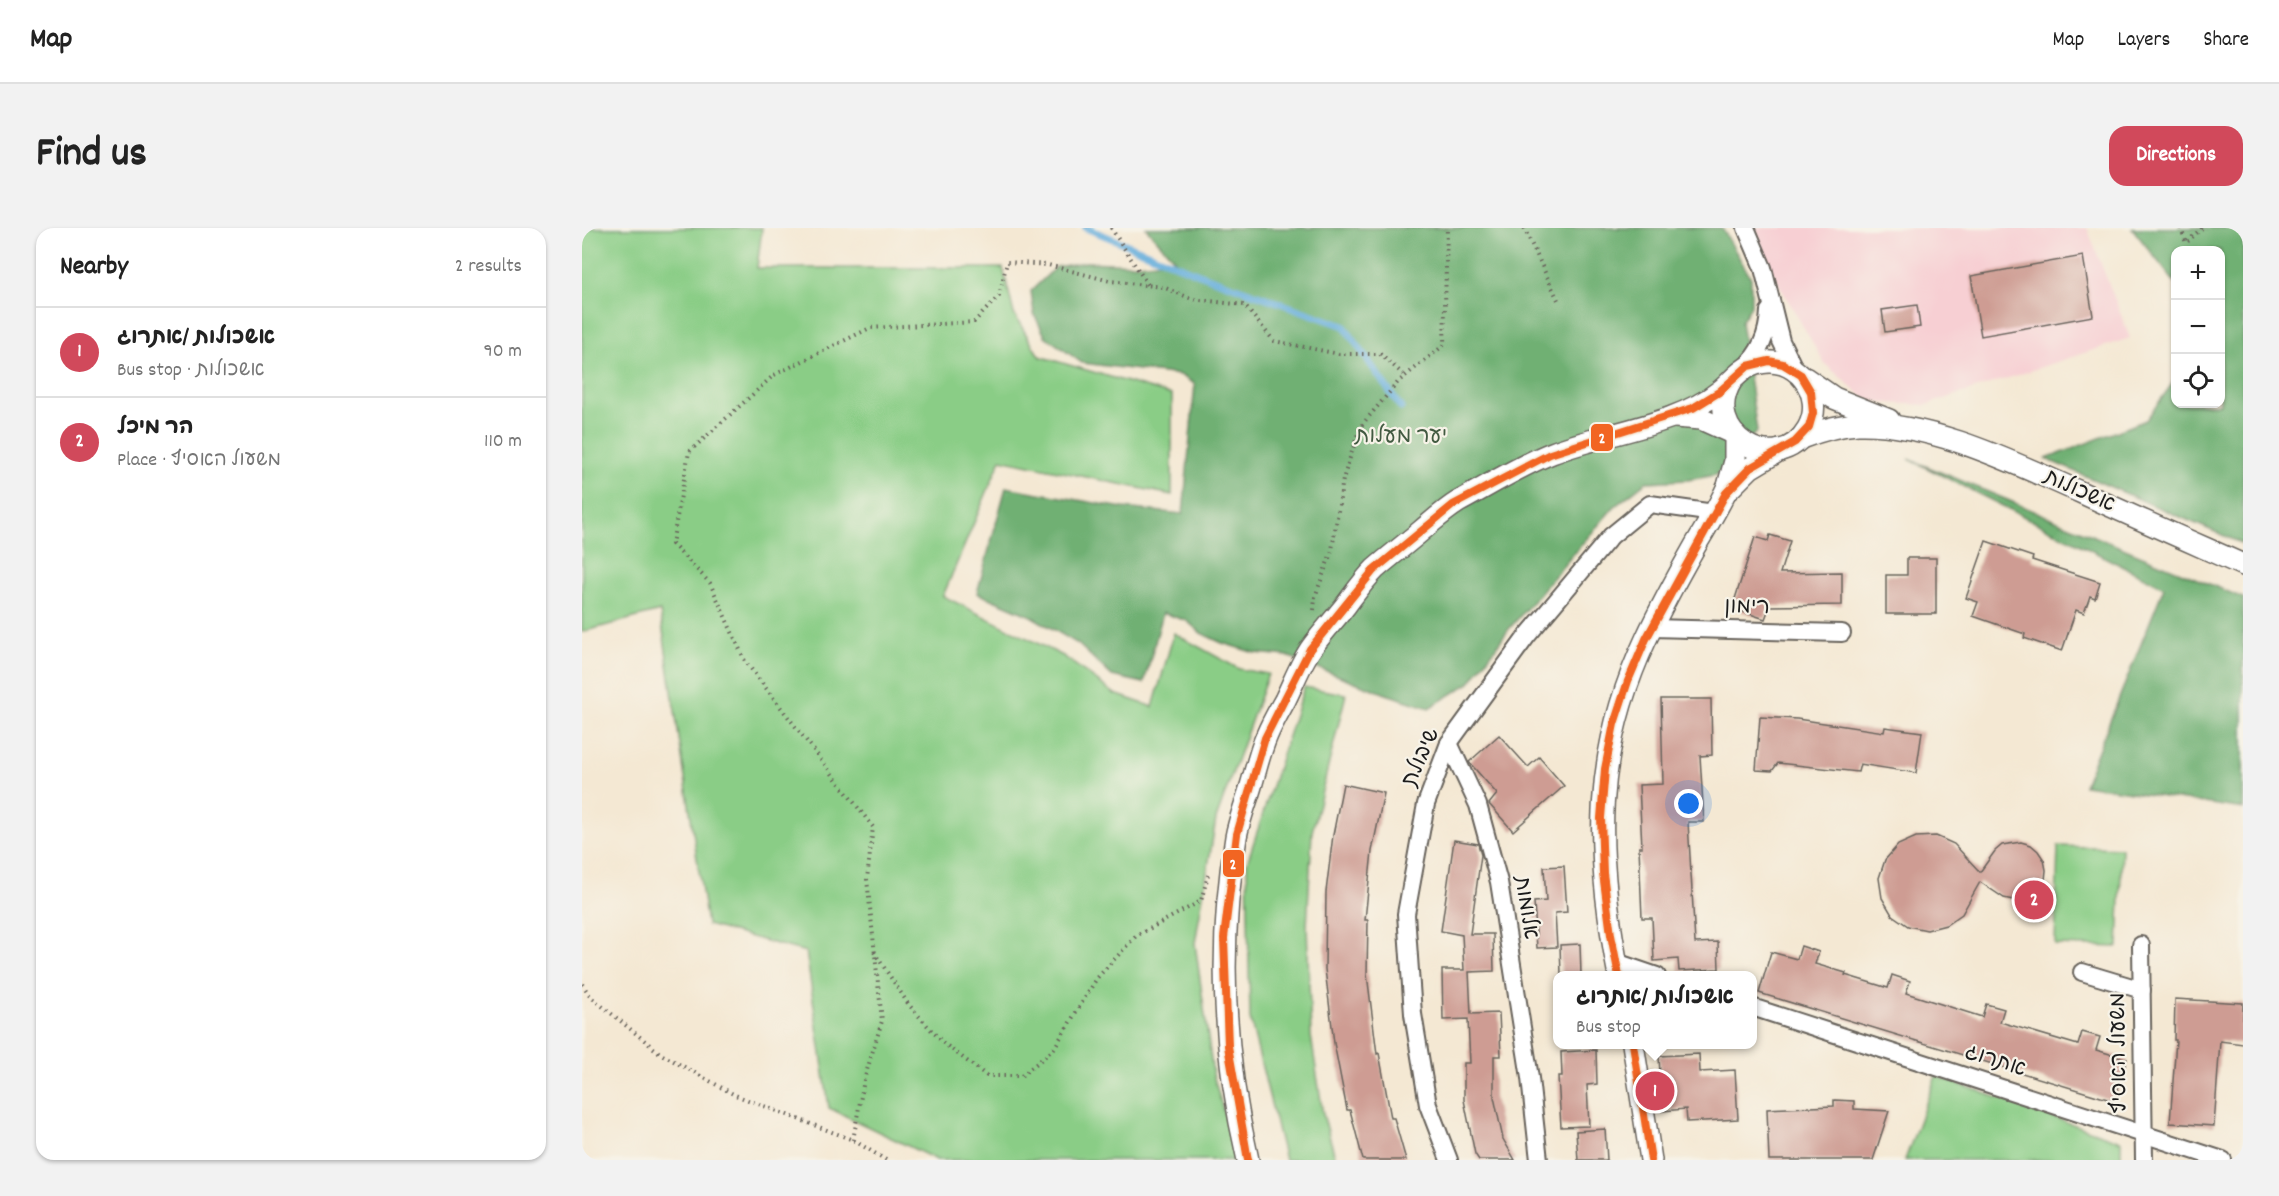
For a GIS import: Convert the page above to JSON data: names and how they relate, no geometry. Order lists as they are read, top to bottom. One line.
{"streets":{"street":["אשכולות","רימון","שיבולת","אלומות","משעול האסיף","אתרוג"]},"crossings":[["אשכולות","רימון"],["אשכולות","שיבולת"],["שיבולת","אלומות"],["משעול האסיף","אתרוג"]],"parks":["יער מעלות"],"lines":["transit line 2"],"page":{"header":"Map","nav":["Map","Layers","Share"],"title":"Find us","buttons":"Directions","heading":["Nearby","2 results"],"map_buttons":["+","−"],"list":[{"mark":"1","name":"אשכולות /אתרוג","note":"Bus stop · אשכולות","value":"90 m"},{"mark":"2","name":"הר מיכל","note":"Place · משעול האסיף","value":"110 m"}],"pins":["2","1"],"popup":["אשכולות /אתרוג","Bus stop"]}}
